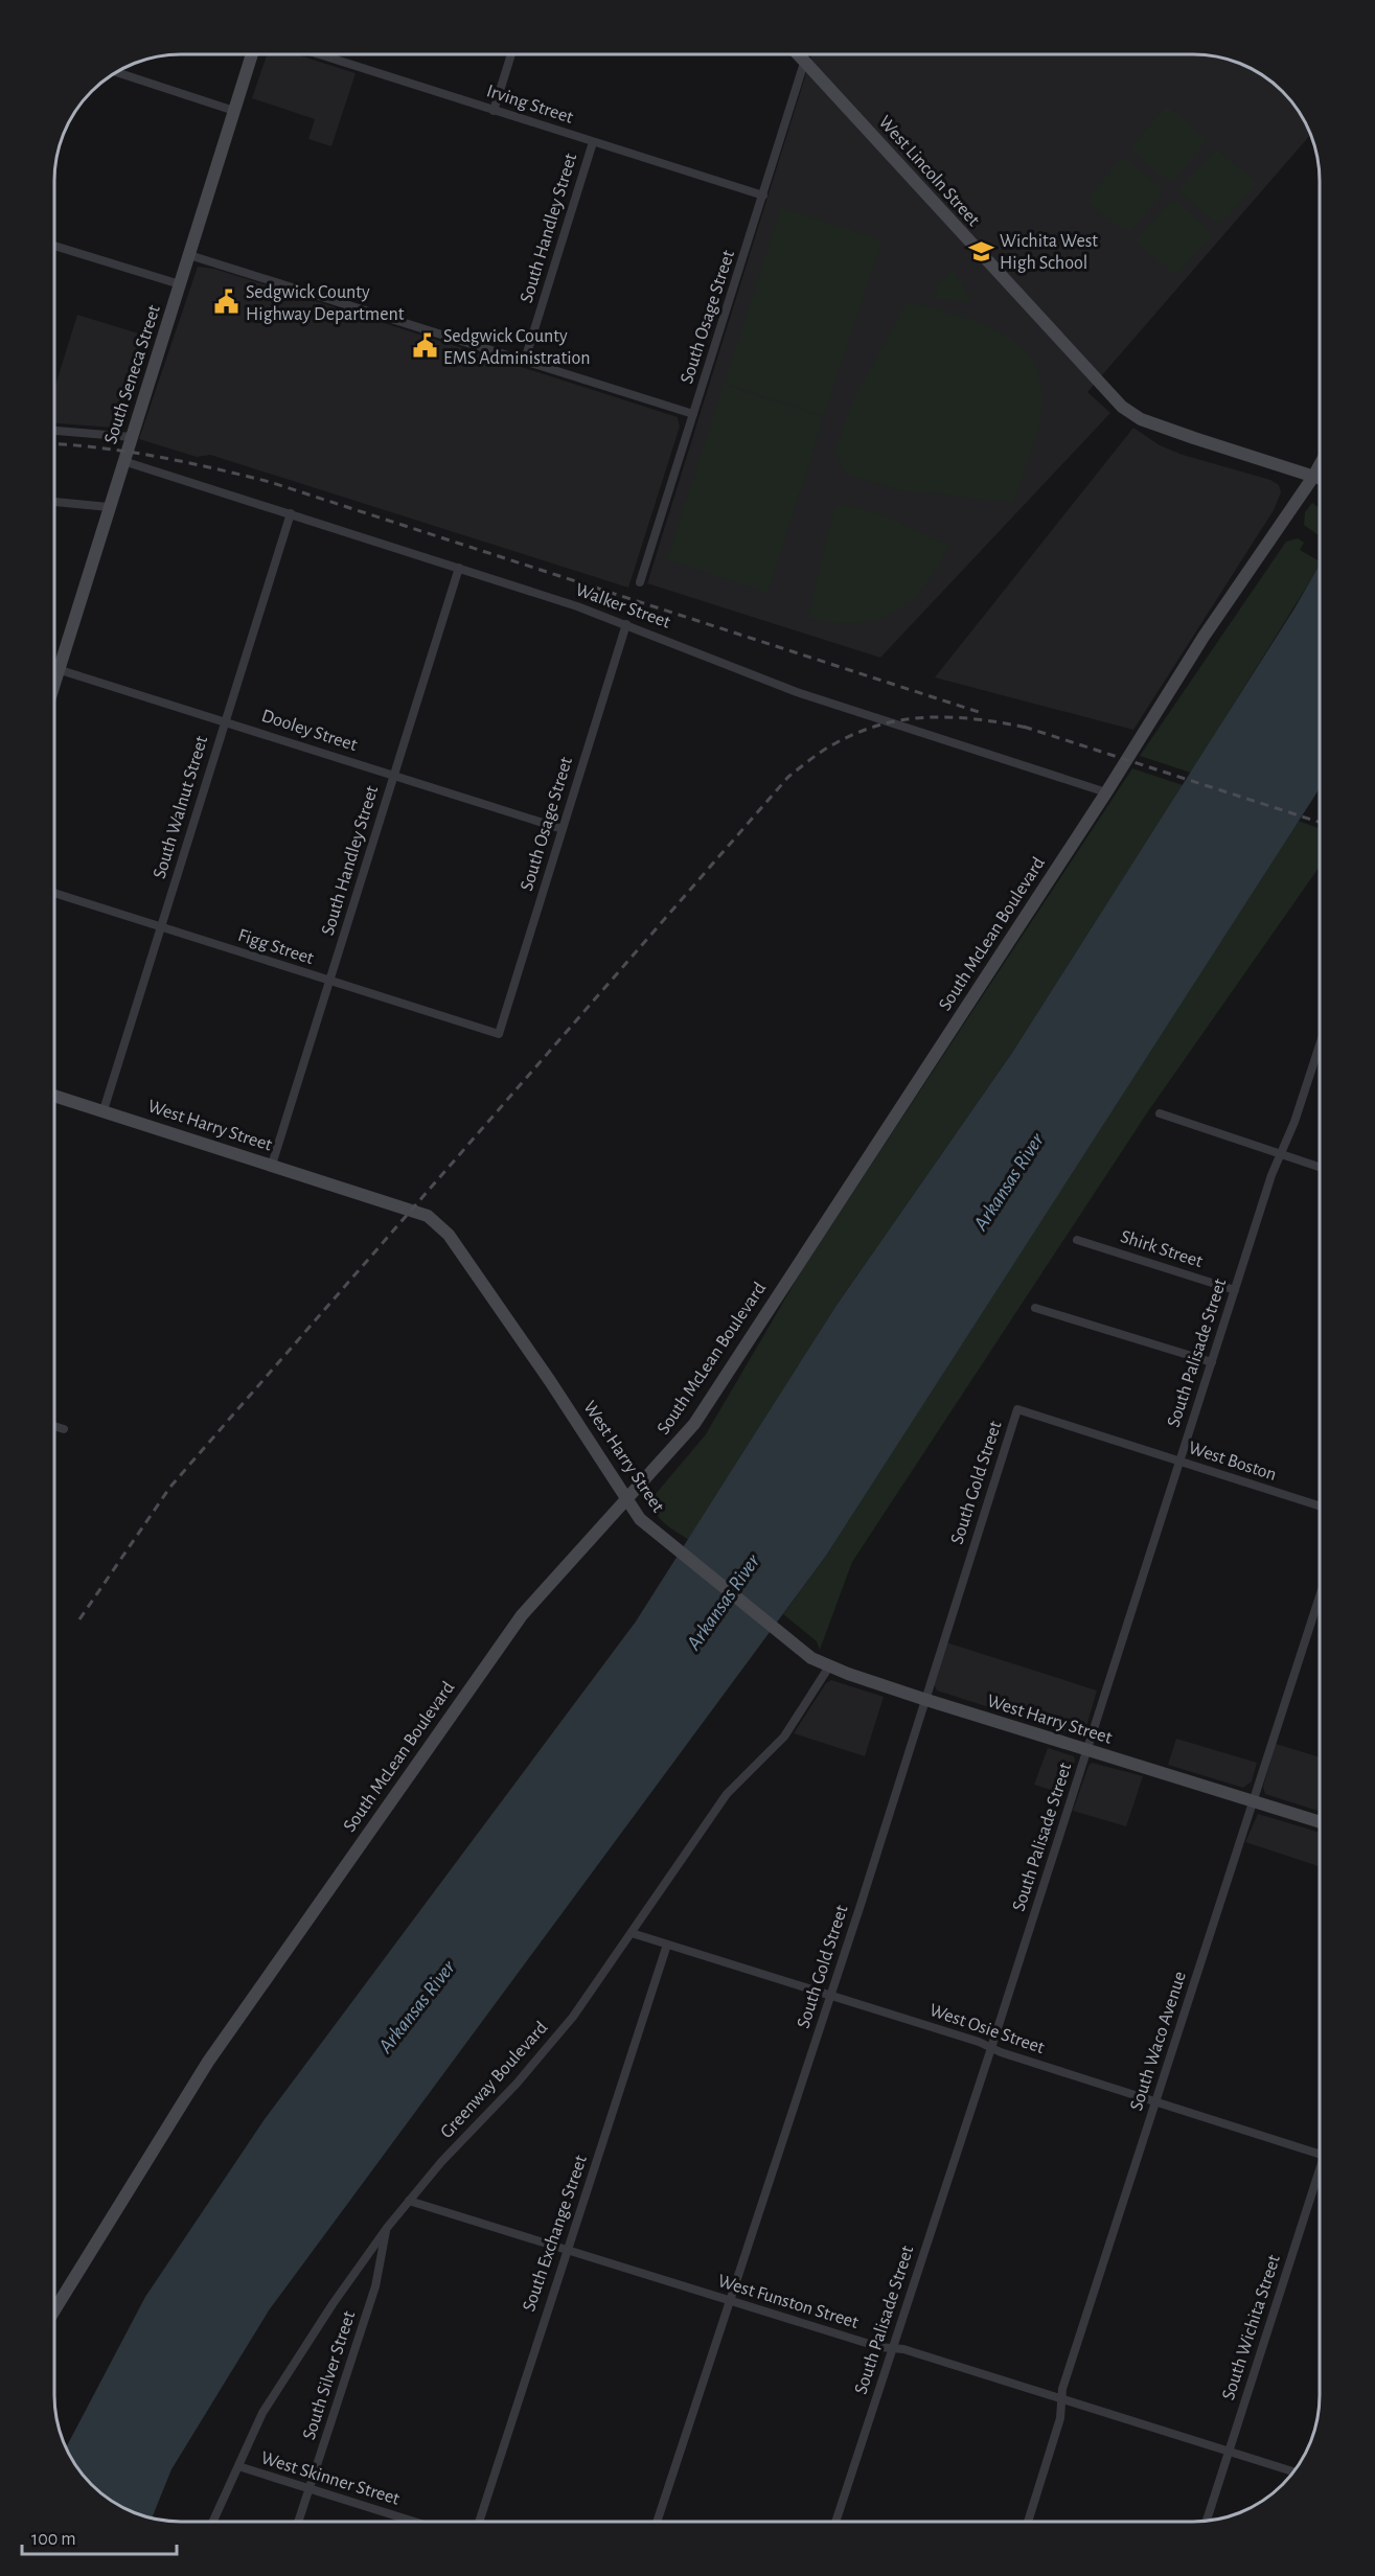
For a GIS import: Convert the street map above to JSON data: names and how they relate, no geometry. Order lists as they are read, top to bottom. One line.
{"streets":{"street":["Irving Street","West Lincoln Street","South Handley Street","South Osage Street","South Seneca Street","Walker Street","Dooley Street","South Walnut Street","South McLean Boulevard","Figg Street","West Harry Street","Shirk Street","South Palisade Street","West Boston","South Gold Street","West Osie Street","South Waco Avenue","Greenway Boulevard","South Exchange Street","West Funston Street","South Wichita Street","South Silver Street","West Skinner Street"]},"crossings":[["Irving Street","South Handley Street"],["Irving Street","South Osage Street"],["West Lincoln Street","South Osage Street"],["West Lincoln Street","South McLean Boulevard"],["South Handley Street","Walker Street"],["South Handley Street","Dooley Street"],["South Handley Street","Figg Street"],["South Handley Street","West Harry Street"],["South Osage Street","Walker Street"],["South Osage Street","Dooley Street"],["South Osage Street","Figg Street"],["South Seneca Street","Walker Street"],["South Seneca Street","Dooley Street"],["Walker Street","South Walnut Street"],["Walker Street","South McLean Boulevard"],["Dooley Street","South Walnut Street"],["South Walnut Street","Figg Street"],["South Walnut Street","West Harry Street"],["South McLean Boulevard","West Harry Street"],["West Harry Street","South Palisade Street"],["West Harry Street","South Gold Street"],["West Harry Street","South Waco Avenue"],["West Harry Street","Greenway Boulevard"],["Shirk Street","South Palisade Street"],["South Palisade Street","West Boston"],["South Palisade Street","West Osie Street"],["South Palisade Street","West Funston Street"],["West Boston","South Gold Street"],["South Gold Street","West Osie Street"],["South Gold Street","West Funston Street"],["West Osie Street","South Waco Avenue"],["West Osie Street","Greenway Boulevard"],["West Osie Street","South Exchange Street"],["South Waco Avenue","West Funston Street"],["Greenway Boulevard","West Funston Street"],["Greenway Boulevard","South Silver Street"],["Greenway Boulevard","West Skinner Street"],["South Exchange Street","West Funston Street"],["West Funston Street","South Wichita Street"],["South Silver Street","West Skinner Street"]],"water":["Arkansas River"],"places":{"school or university":["Wichita West High School"],"public building":["Sedgwick County Highway Department","Sedgwick County EMS Administration"]},"scale_bar":"100 m"}
